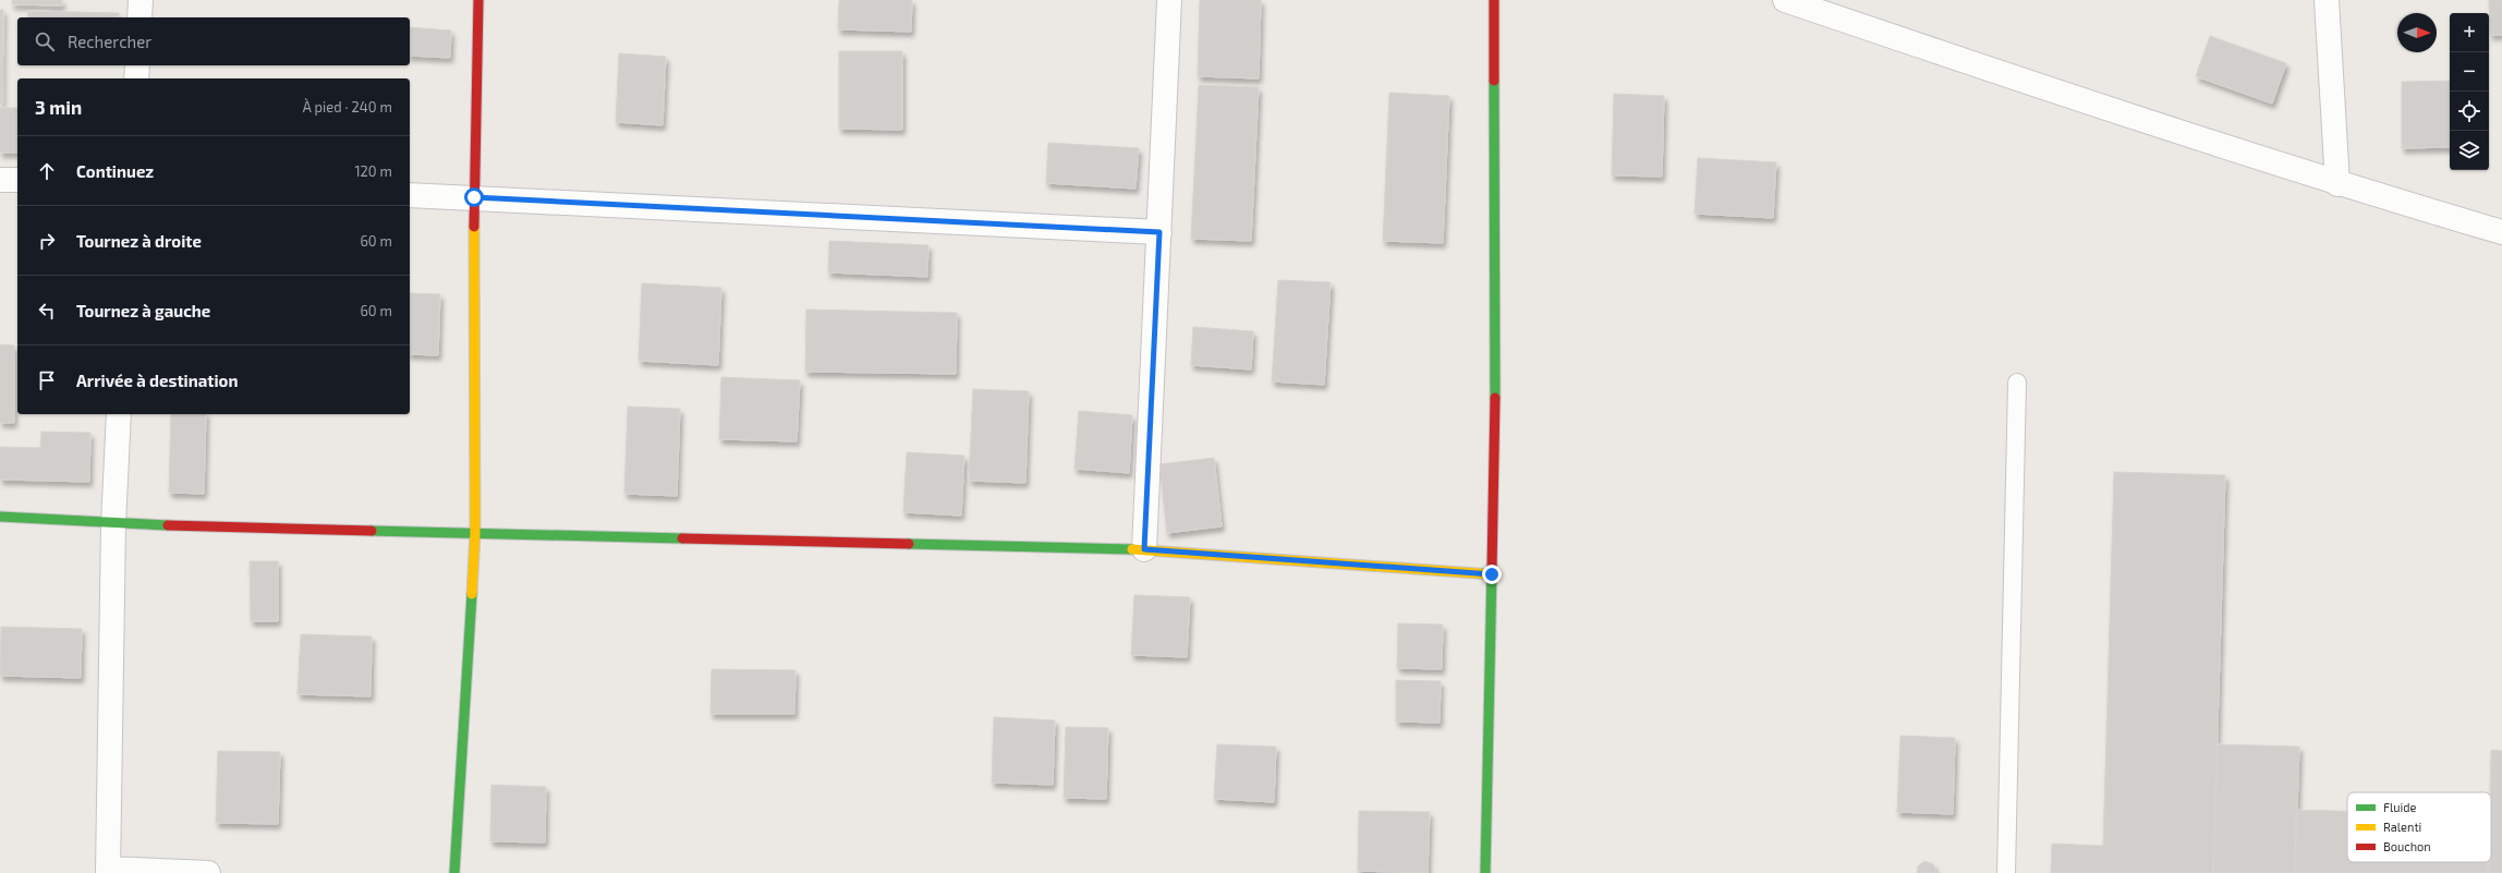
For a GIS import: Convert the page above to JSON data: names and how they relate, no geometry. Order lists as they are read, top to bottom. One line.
{"legend":["Fluide","Ralenti","Bouchon"],"north":"right","page":{"map_buttons":["+","−"],"search":"Rechercher","heading":["3 min","À pied · 240 m"],"list":[["Continuez","120 m"],["Tournez à droite","60 m"],["Tournez à gauche","60 m"],"Arrivée à destination"]}}
